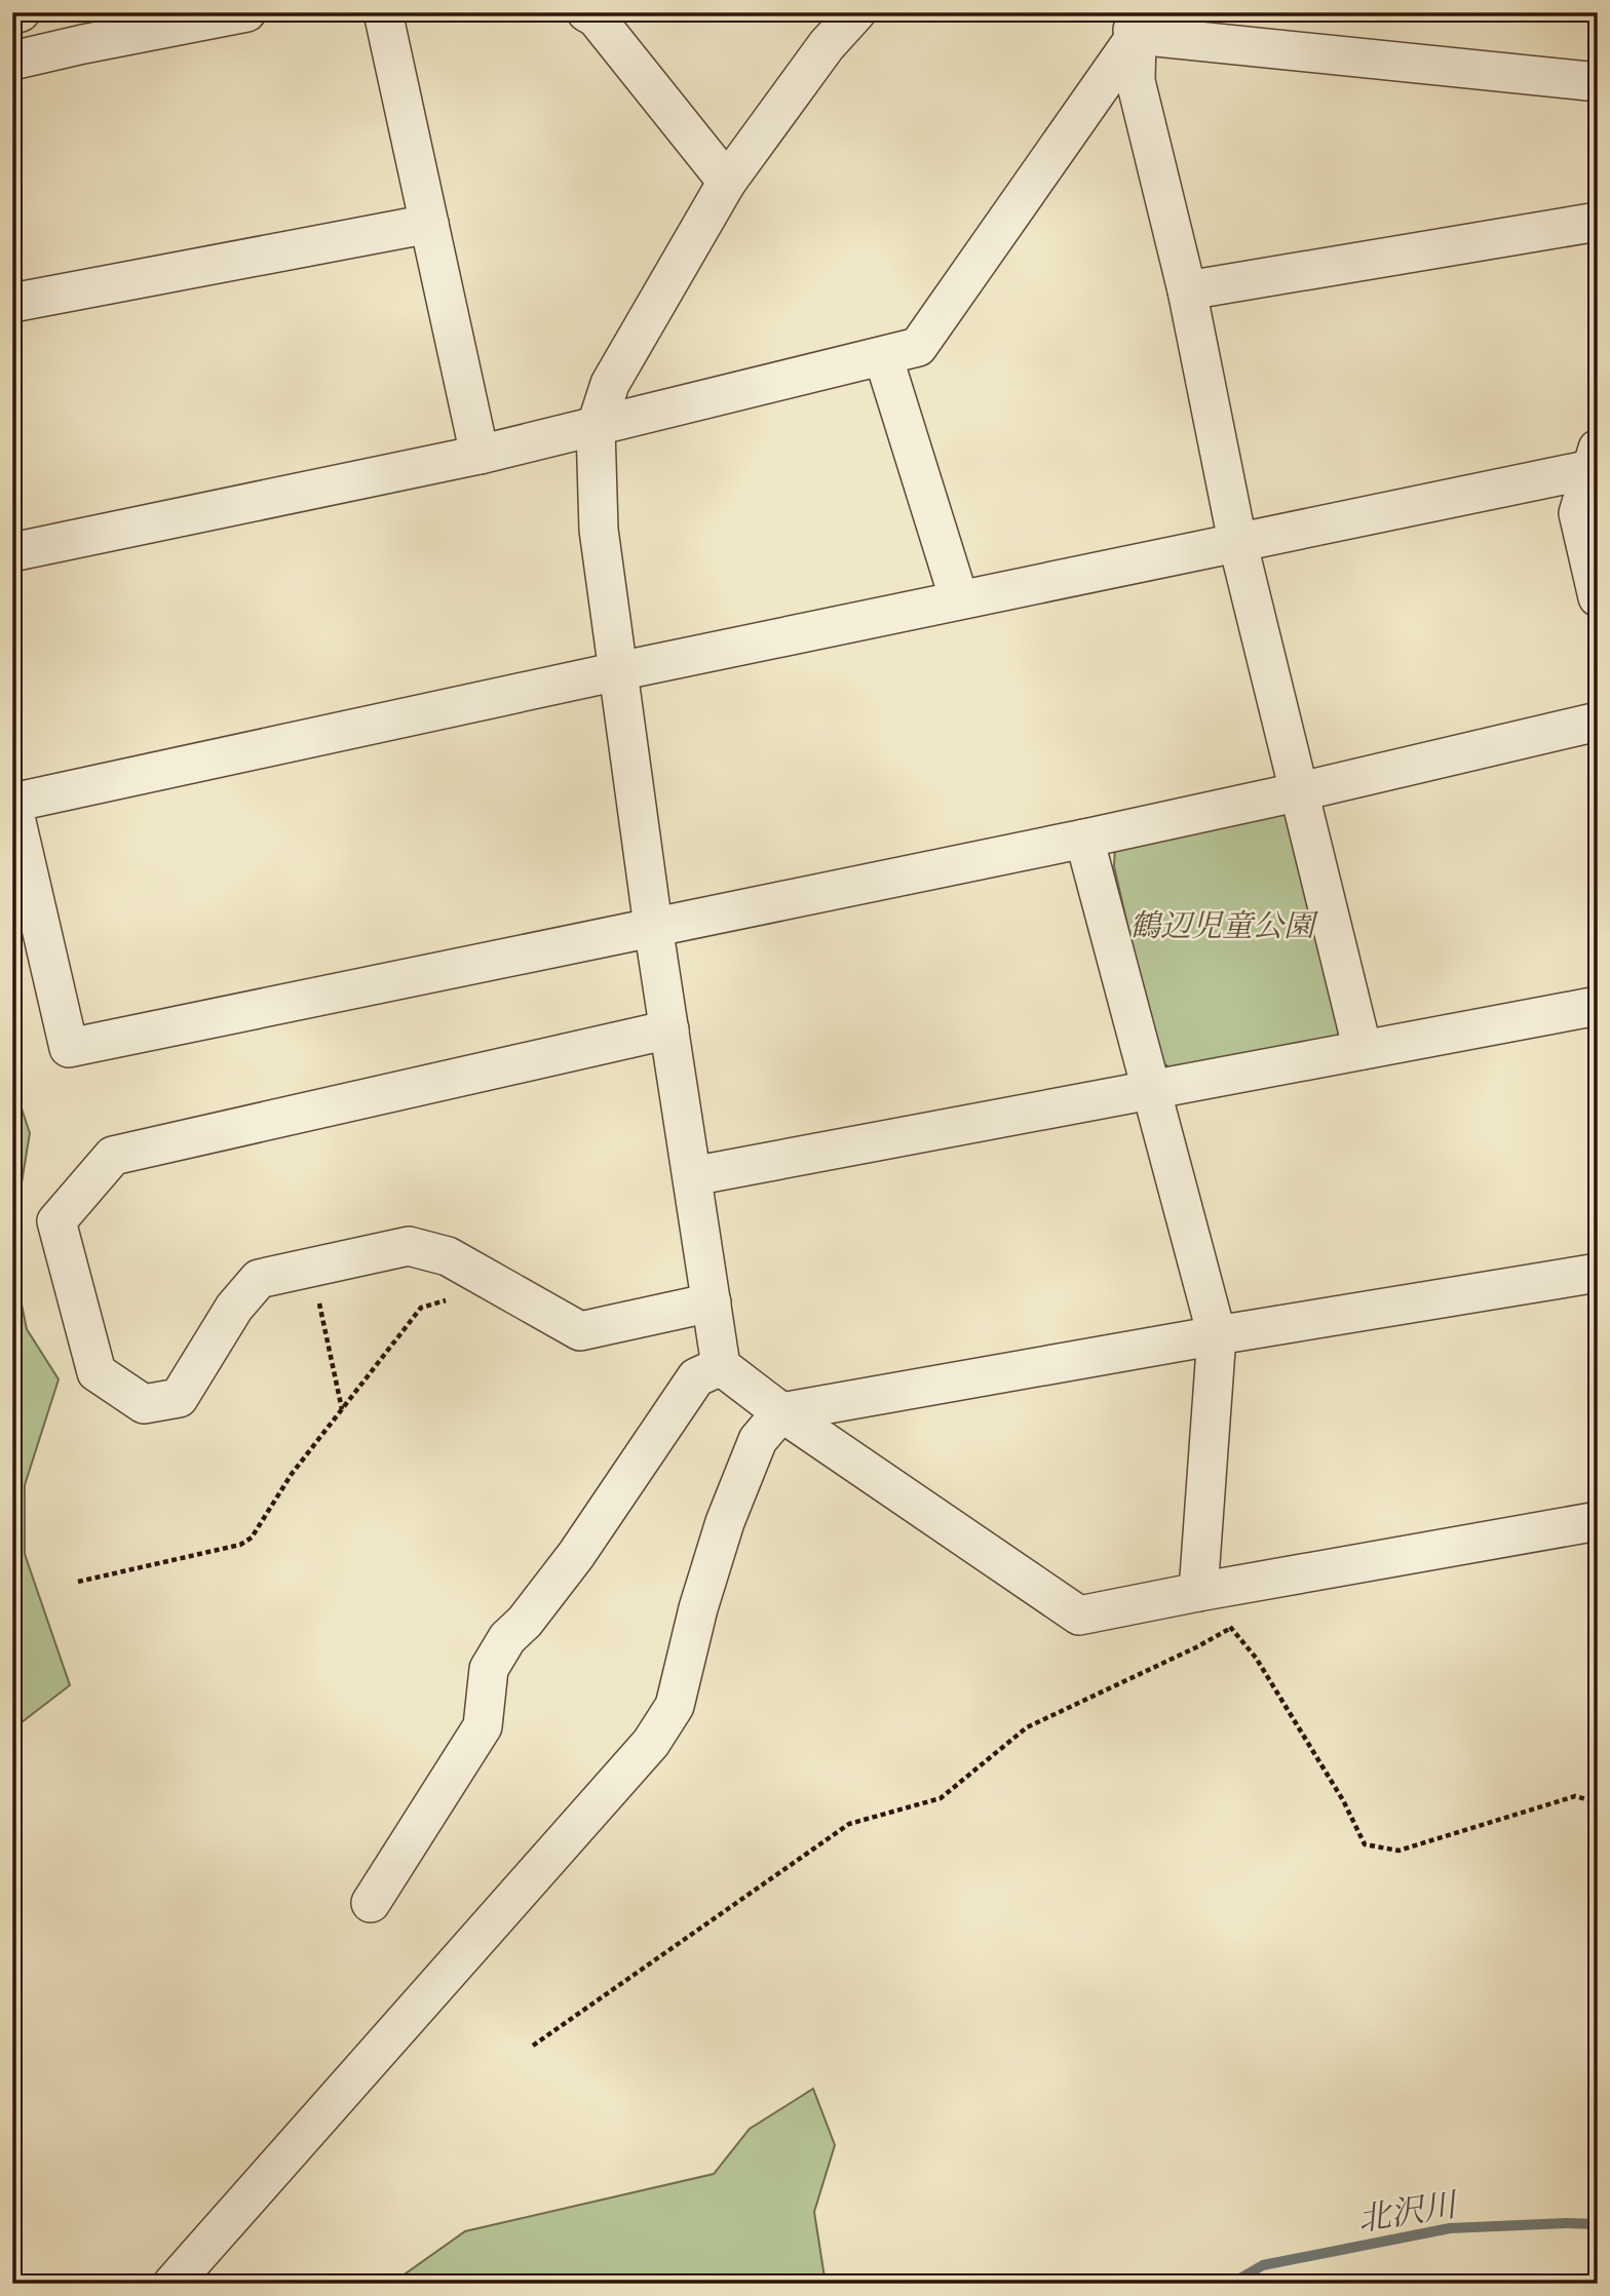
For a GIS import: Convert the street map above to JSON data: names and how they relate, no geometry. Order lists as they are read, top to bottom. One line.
{"water":["北沢川"],"parks":["鶴辺児童公園"]}
